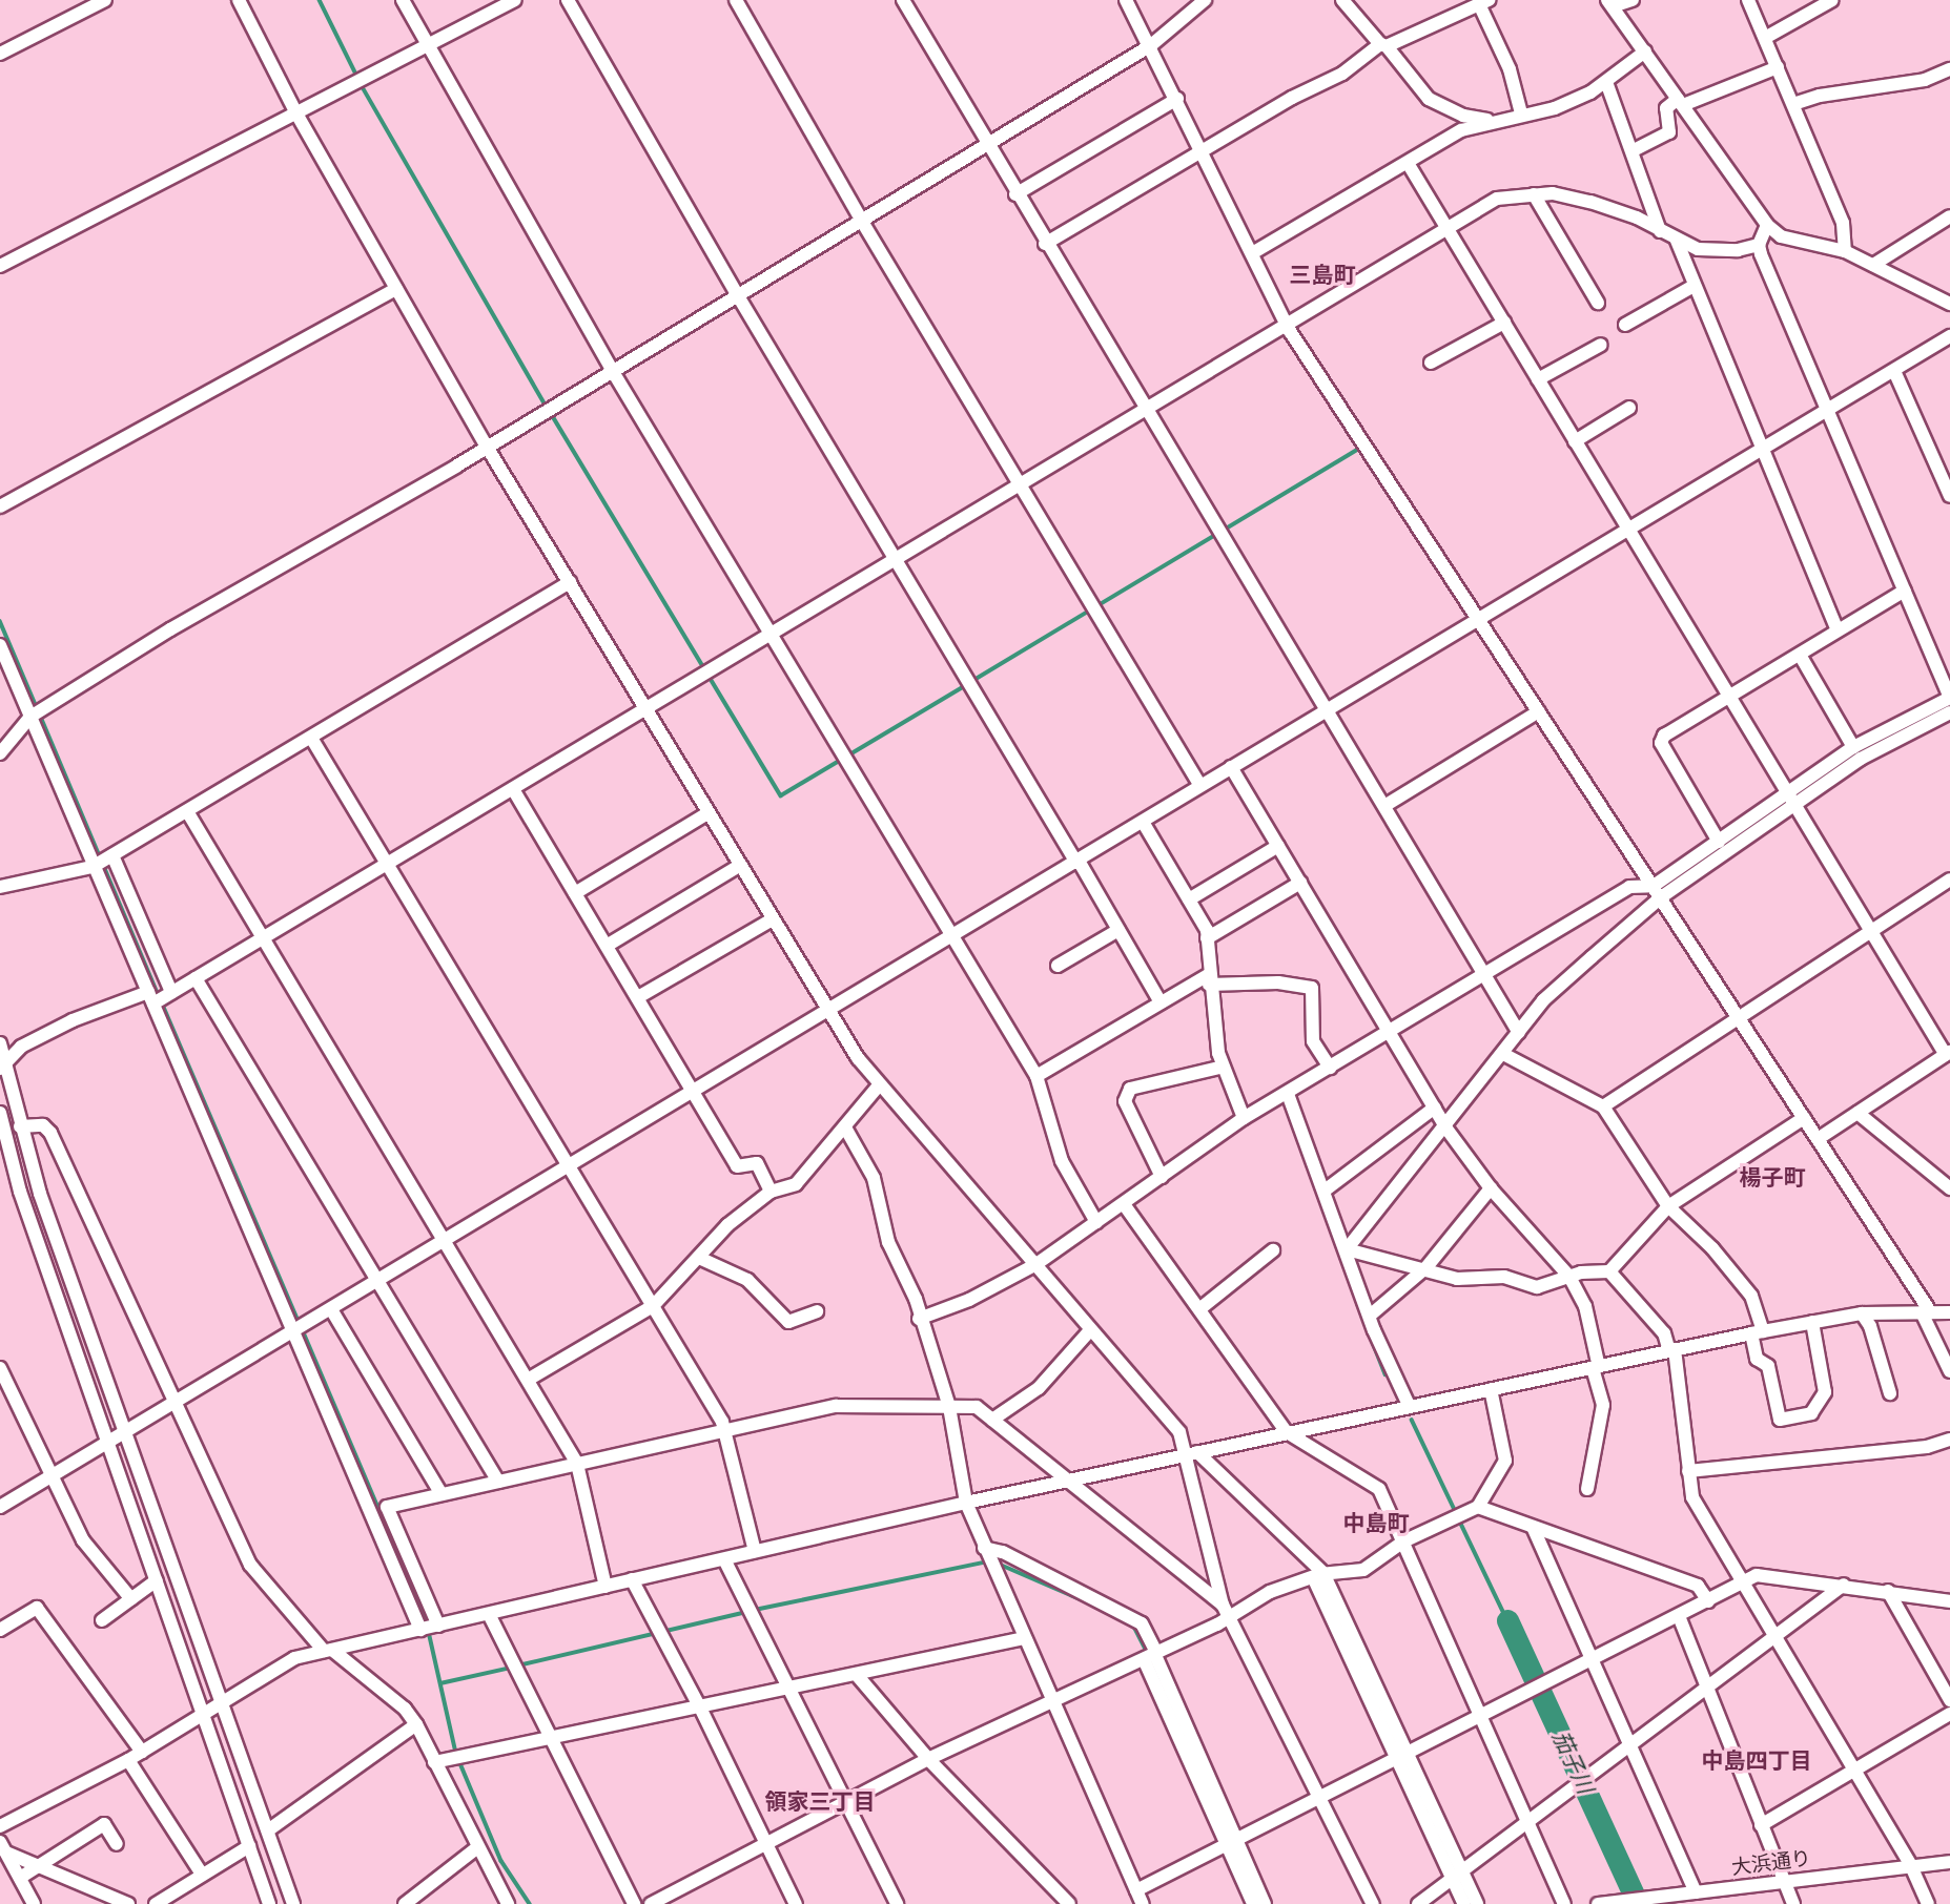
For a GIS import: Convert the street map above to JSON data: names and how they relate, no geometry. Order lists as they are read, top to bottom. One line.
{"streets":{"street":["大浜通り"]},"districts":["三島町","楊子町","中島町","中島四丁目","領家三丁目"],"water":["茄子川"]}
